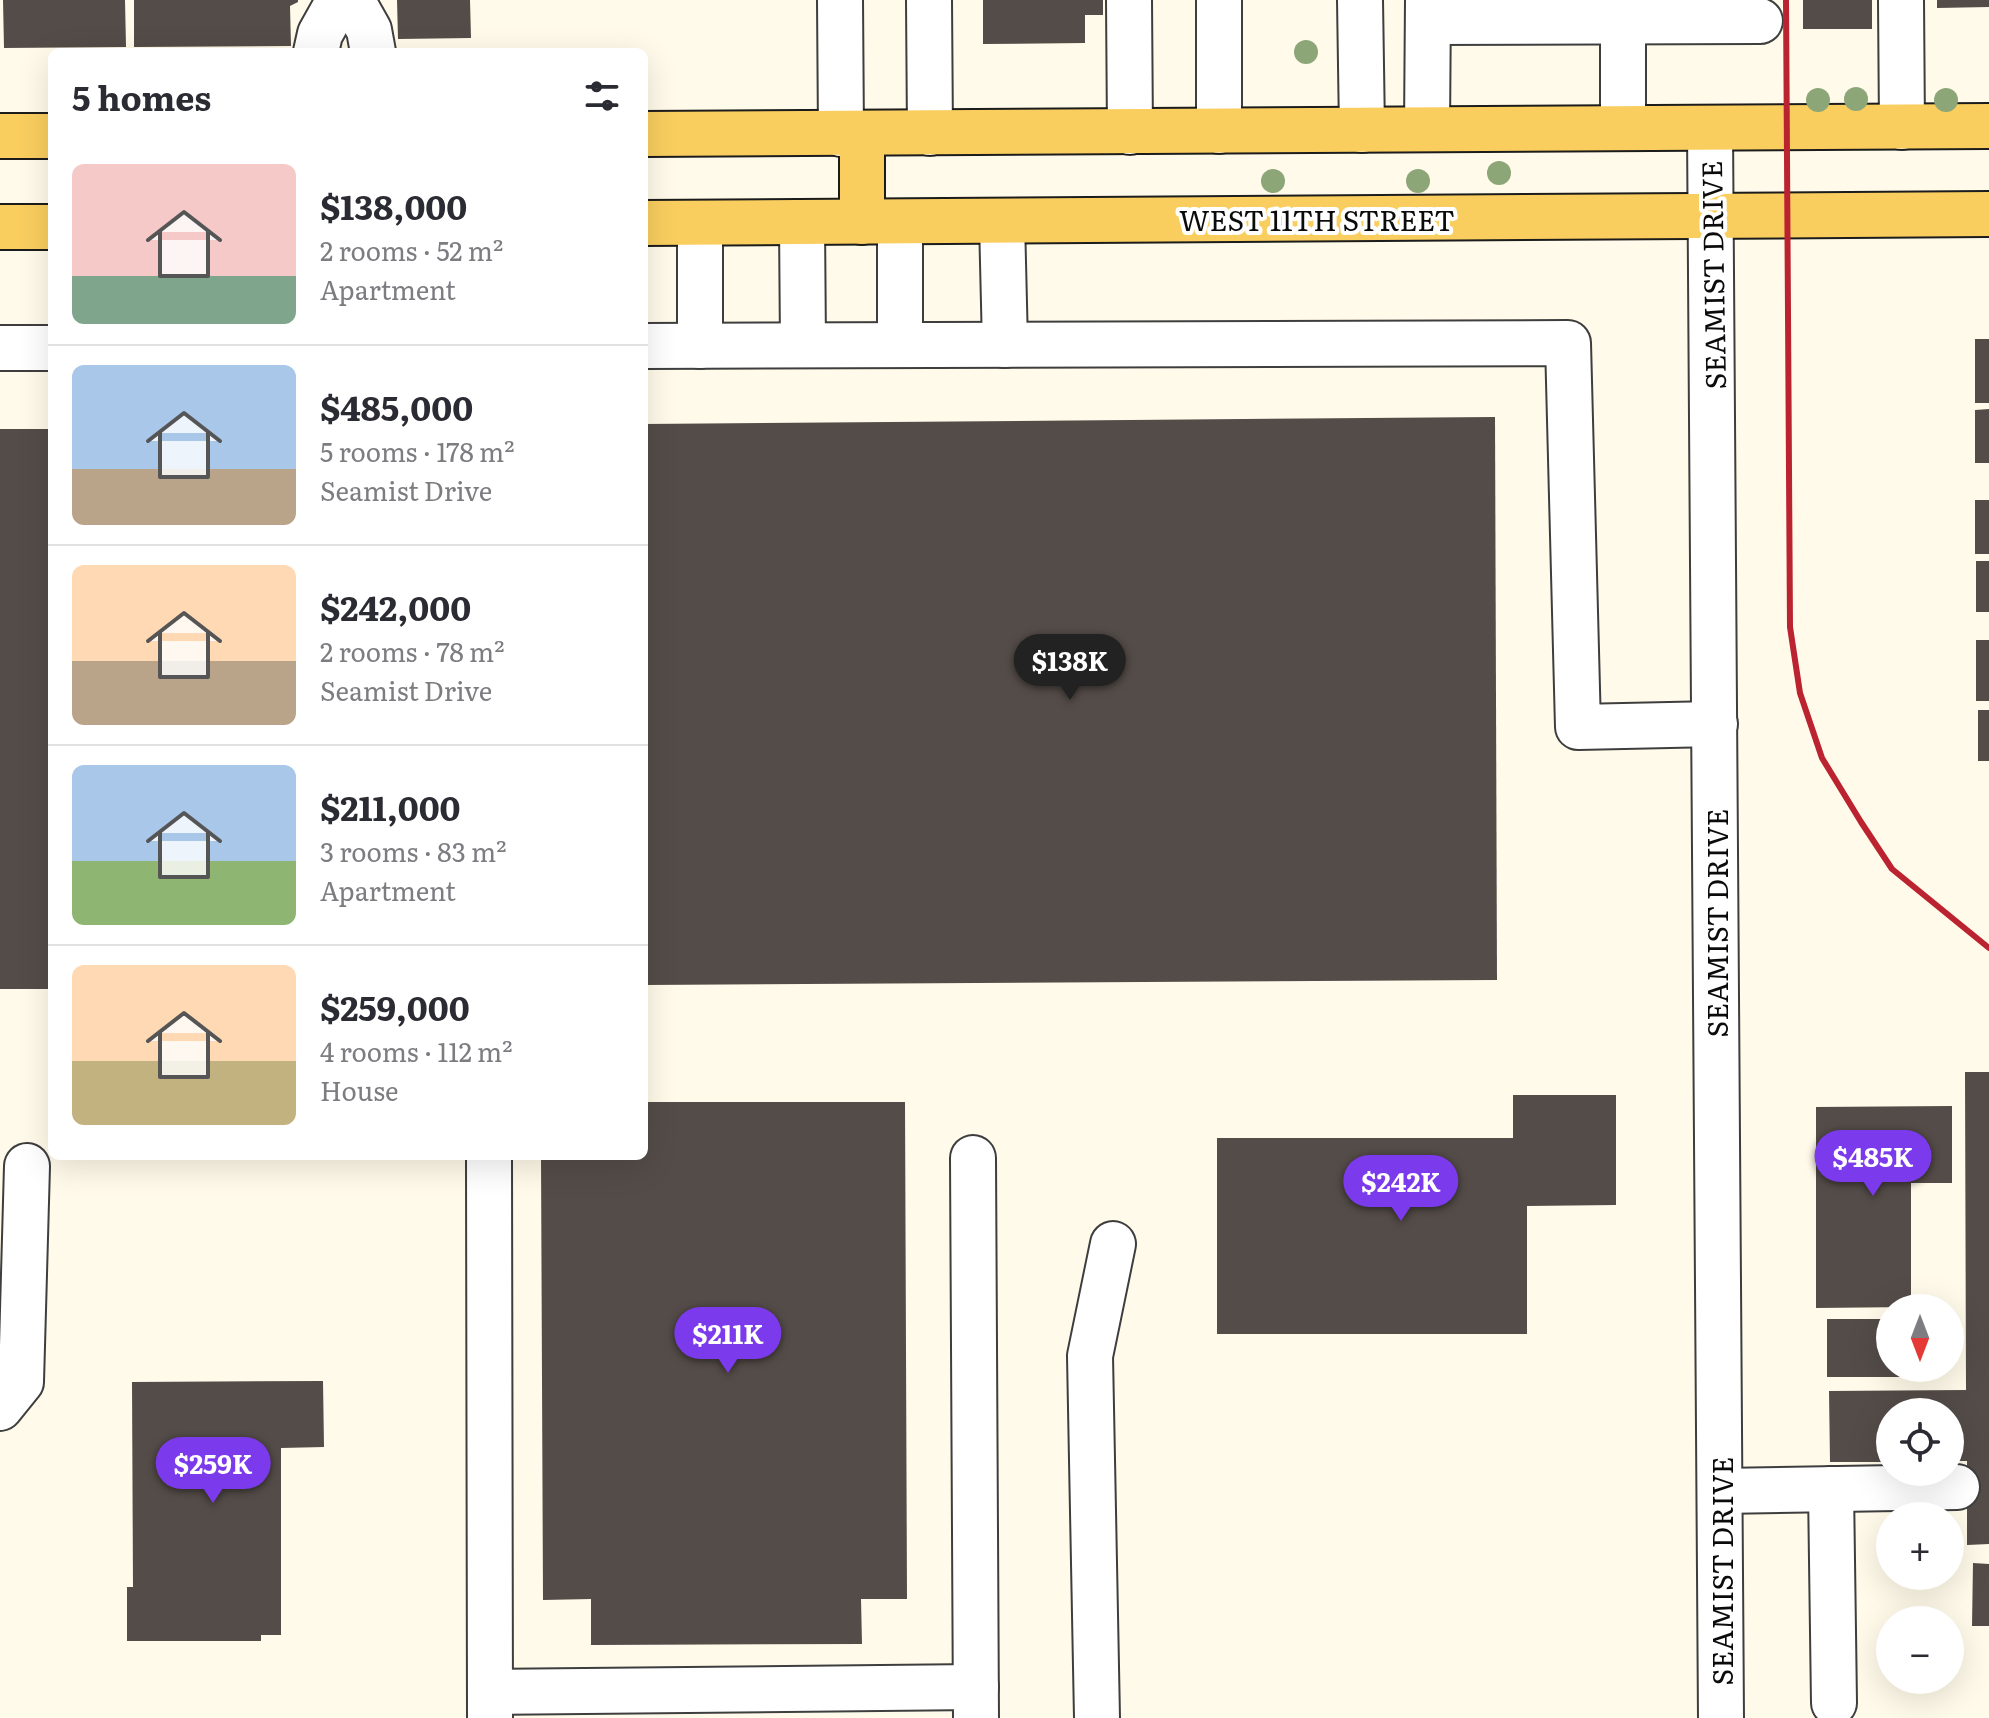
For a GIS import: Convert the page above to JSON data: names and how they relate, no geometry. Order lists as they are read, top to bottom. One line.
{"streets":{"main road":["WEST 11TH STREET"],"street":["SEAMIST DRIVE"]},"crossings":[["WEST 11TH STREET","SEAMIST DRIVE"]],"north":"bottom","page":{"heading":"5 homes","list":[{"name":"$138,000","note":"2 rooms · 52 m² · Apartment"},{"name":"$485,000","note":"5 rooms · 178 m² · Seamist Drive"},{"name":"$242,000","note":"2 rooms · 78 m² · Seamist Drive"},{"name":"$211,000","note":"3 rooms · 83 m² · Apartment"},{"name":"$259,000","note":"4 rooms · 112 m² · House"}],"price":["$138K","$485K","$242K","$211K","$259K"],"map_buttons":["+","−"]}}
